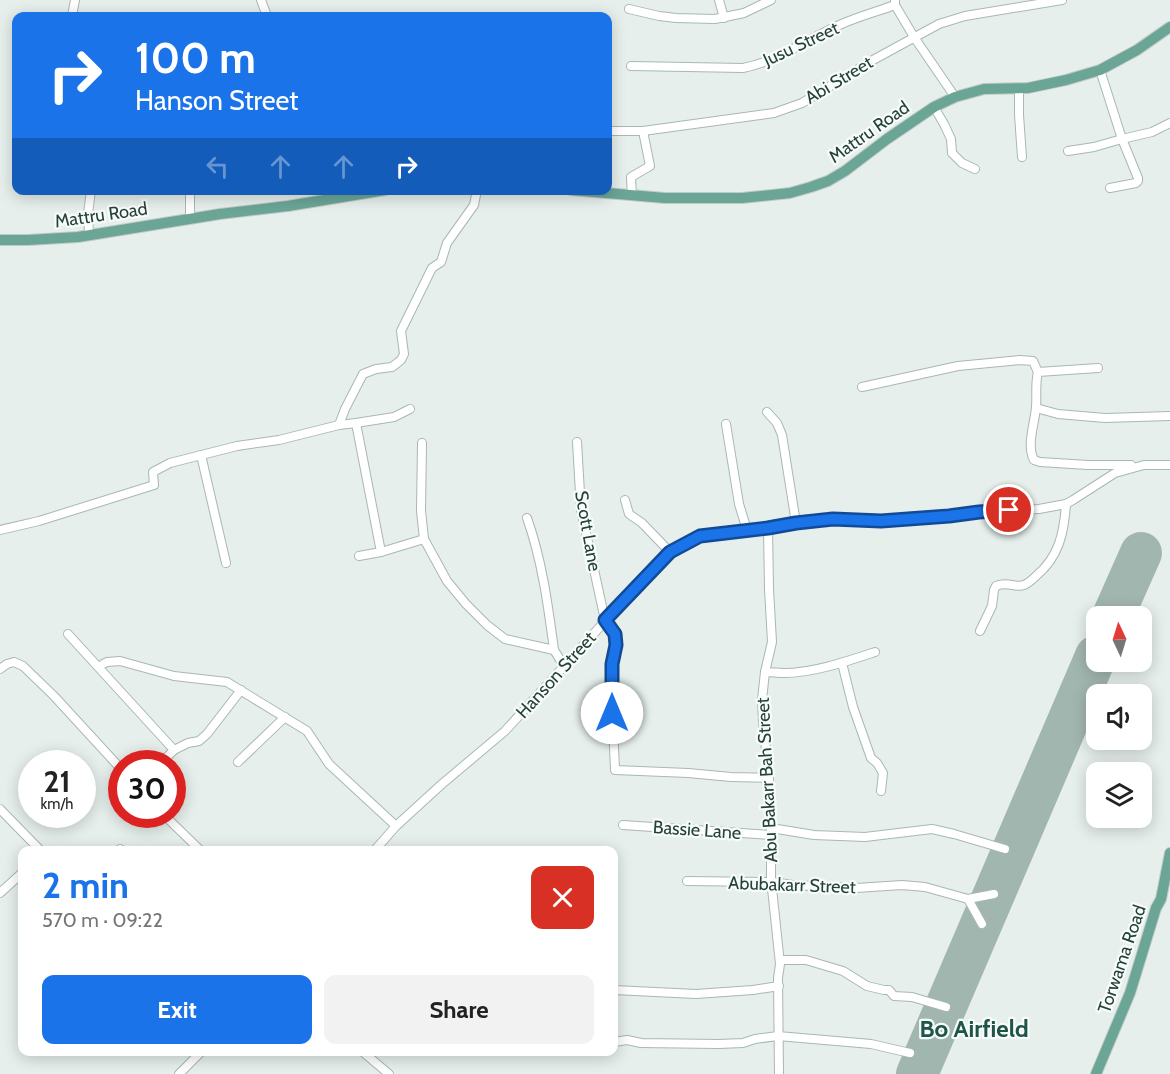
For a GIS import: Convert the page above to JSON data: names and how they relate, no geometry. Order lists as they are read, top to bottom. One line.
{"streets":{"main road":["Mattru Road","Torwama Road"],"street":["Jusu Street","Abi Street","Scott Lane","Hanson Street","Abu Bakarr Bah Street","Bassie Lane","Abubakarr Street"]},"crossings":[["Scott Lane","Hanson Street"],["Scott Lane","Abu Bakarr Bah Street"],["Hanson Street","Abu Bakarr Bah Street"],["Abu Bakarr Bah Street","Bassie Lane"],["Abu Bakarr Bah Street","Abubakarr Street"]],"districts":["Bo Airfield"],"north":"top","page":{"turn":["100 m","Hanson Street"],"speed":"21 km/h","limit":"30","heading":["2 min","570 m · 09:22"],"buttons":["Exit","Share"]}}
